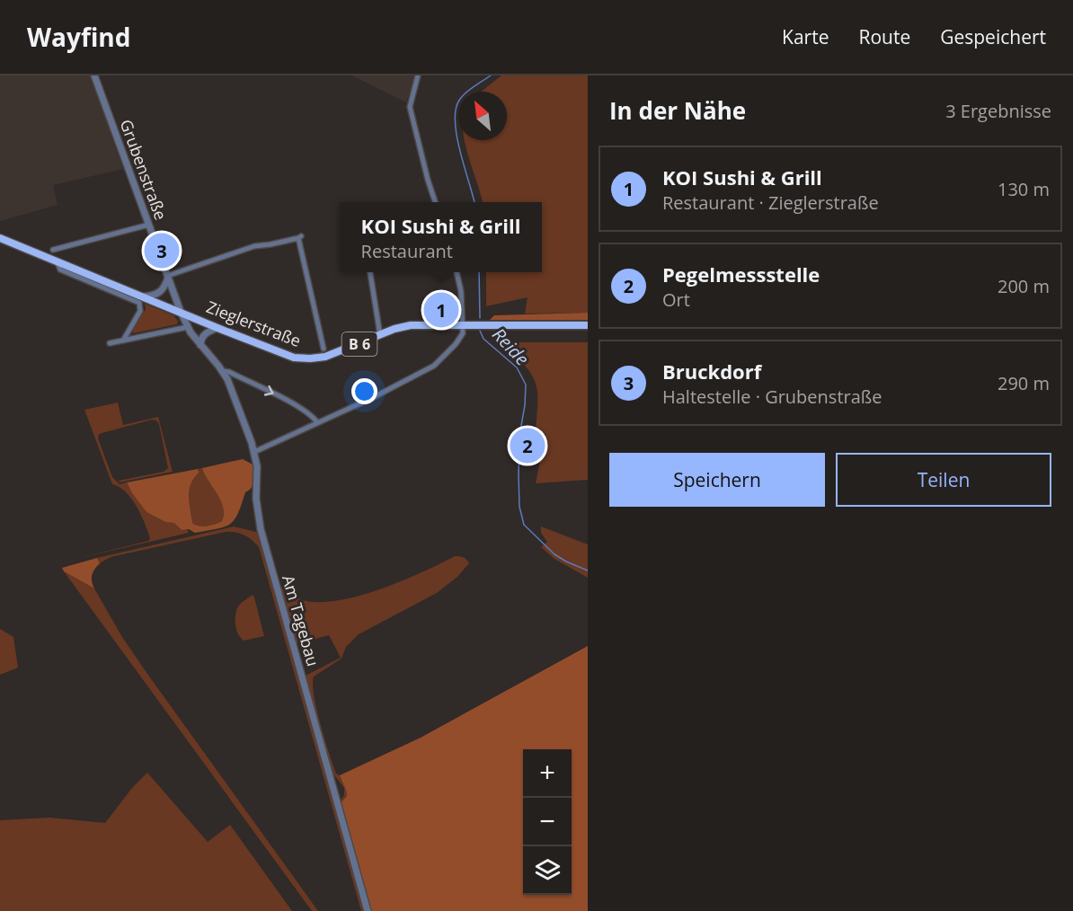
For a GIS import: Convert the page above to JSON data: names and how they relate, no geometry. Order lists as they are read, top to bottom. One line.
{"streets":{"main road":["Zieglerstraße","B 6"],"street":["Grubenstraße","Am Tagebau"]},"crossings":[["Grubenstraße","Zieglerstraße"],["Grubenstraße","Am Tagebau"],["Zieglerstraße","Am Tagebau"]],"water":["Reide"],"north":"top left","page":{"header":"Wayfind","nav":["Karte","Route","Gespeichert"],"heading":["In der Nähe","3 Ergebnisse"],"list":[{"mark":"1","name":"KOI Sushi & Grill","note":"Restaurant · Zieglerstraße","value":"130 m"},{"mark":"2","name":"Pegelmessstelle","note":"Ort","value":"200 m"},{"mark":"3","name":"Bruckdorf","note":"Haltestelle · Grubenstraße","value":"290 m"}],"popup":["KOI Sushi & Grill","Restaurant"],"pins":["3","1","2"],"buttons":["Speichern","Teilen"],"map_buttons":["+","−"]}}
